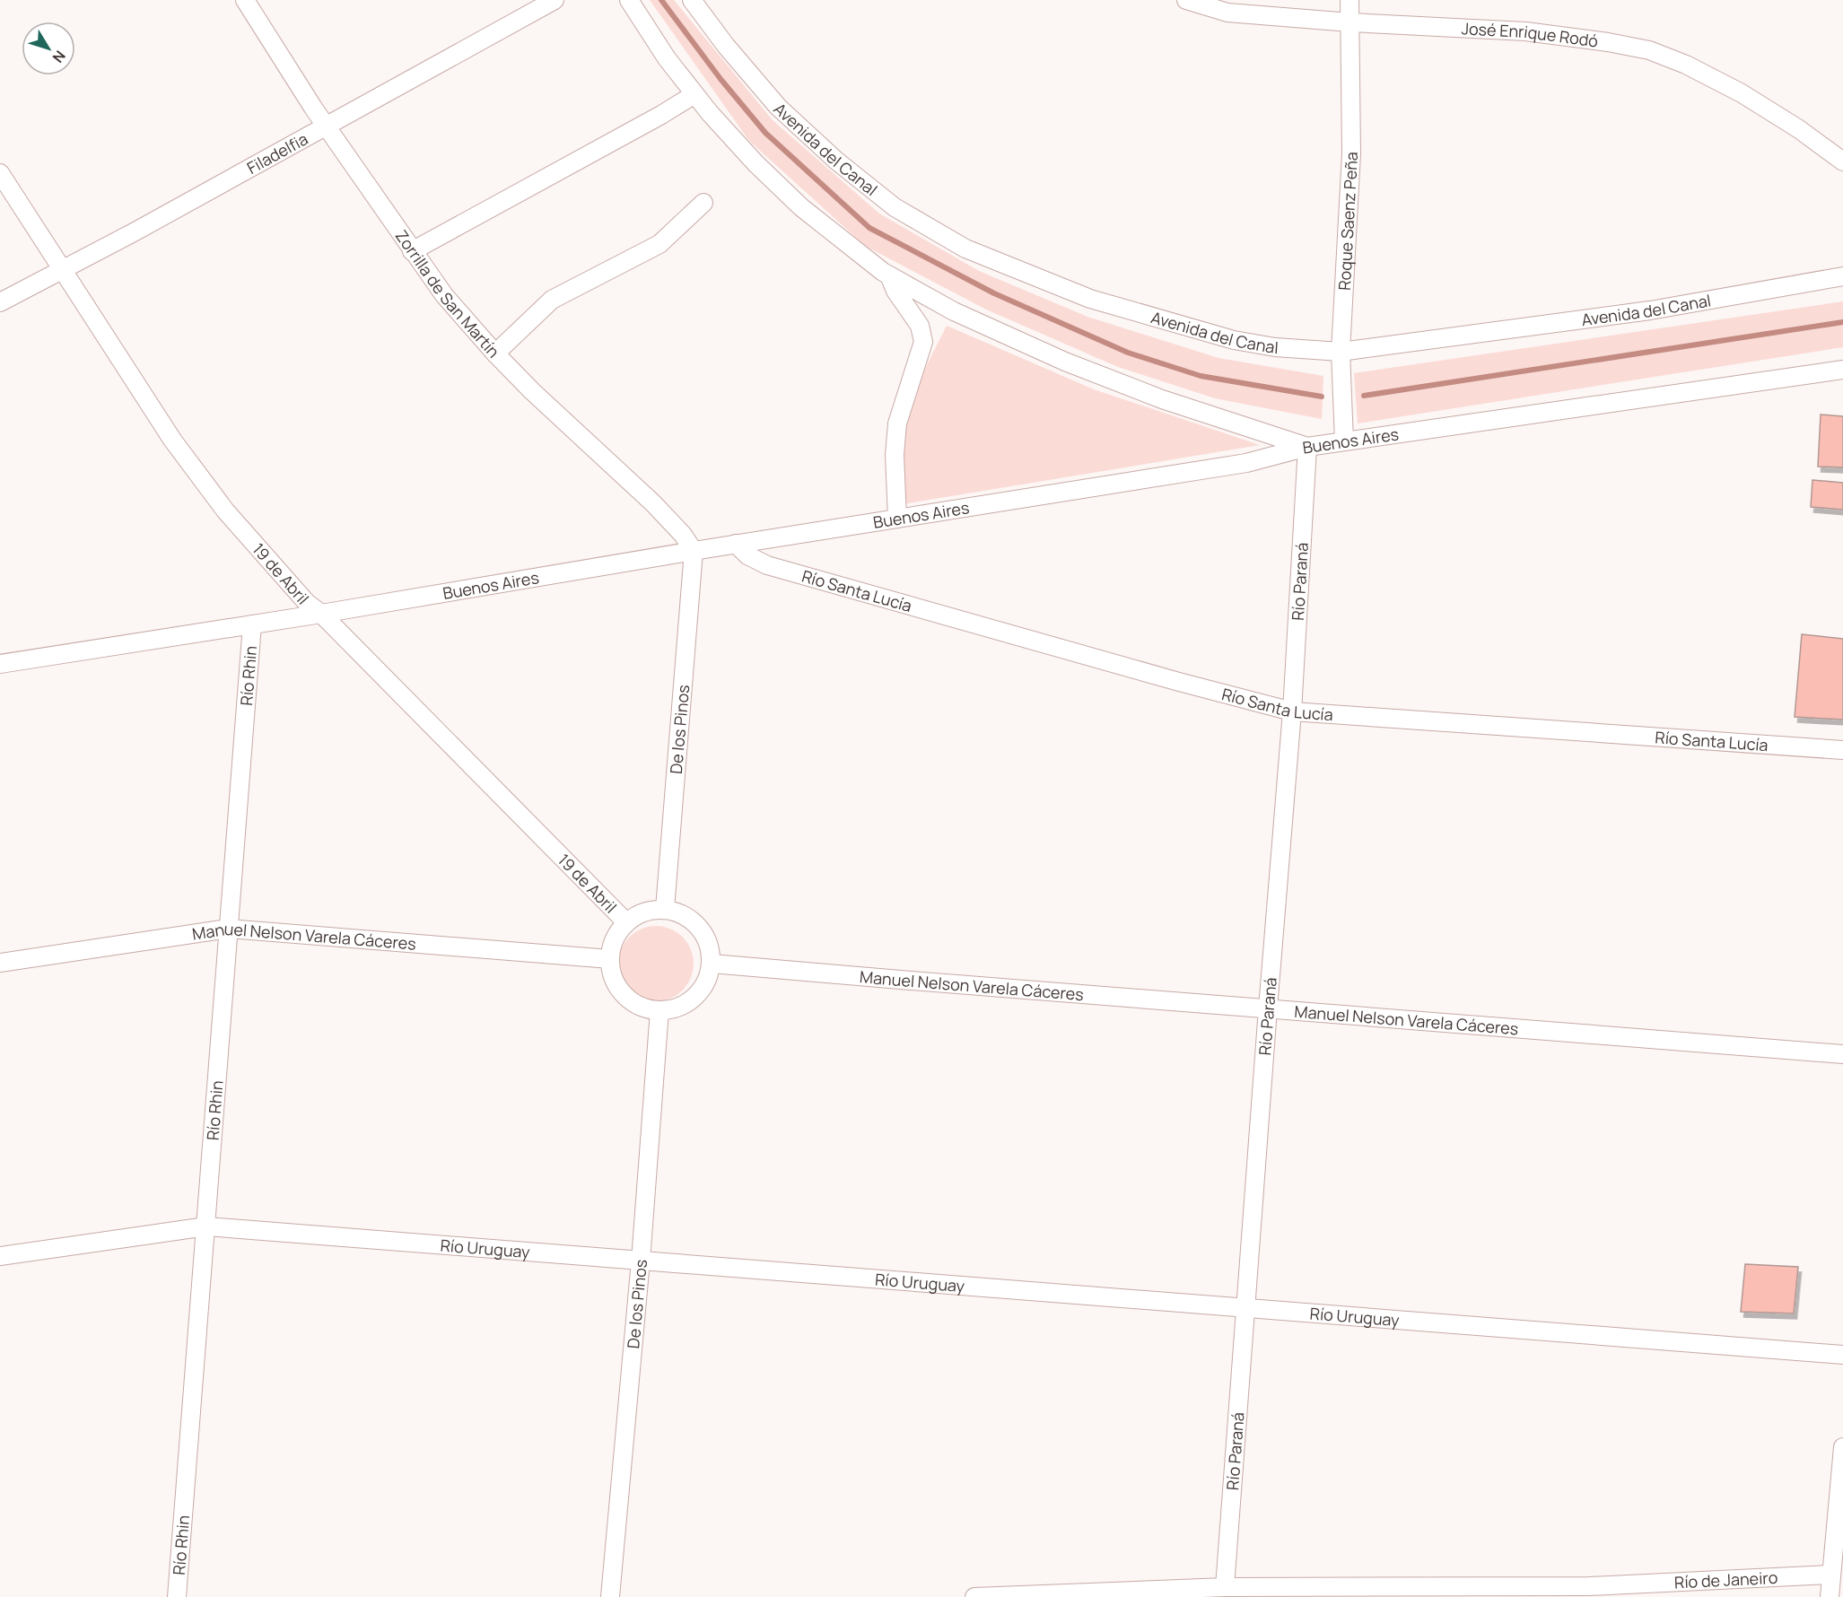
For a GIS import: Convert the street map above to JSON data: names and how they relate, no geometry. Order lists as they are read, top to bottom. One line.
{"streets":{"street":["José Enrique Rodó","Avenida del Canal","Filadelfia","Roque Saenz Peña","Zorrilla de San Martín","Buenos Aires","19 de Abril","Río Paraná","Río Santa Lucía","Río Rhin","De los Pinos","Manuel Nelson Varela Cáceres","Río Uruguay","Río de Janeiro"]},"crossings":[["José Enrique Rodó","Roque Saenz Peña"],["Avenida del Canal","Roque Saenz Peña"],["Filadelfia","Zorrilla de San Martín"],["Filadelfia","19 de Abril"],["Roque Saenz Peña","Buenos Aires"],["Zorrilla de San Martín","Buenos Aires"],["Zorrilla de San Martín","De los Pinos"],["Buenos Aires","19 de Abril"],["Buenos Aires","Río Paraná"],["Buenos Aires","Río Santa Lucía"],["Buenos Aires","Río Rhin"],["Buenos Aires","De los Pinos"],["19 de Abril","De los Pinos"],["19 de Abril","Manuel Nelson Varela Cáceres"],["Río Paraná","Río Santa Lucía"],["Río Paraná","Manuel Nelson Varela Cáceres"],["Río Paraná","Río Uruguay"],["Río Paraná","Río de Janeiro"],["Río Rhin","Manuel Nelson Varela Cáceres"],["Río Rhin","Río Uruguay"],["De los Pinos","Manuel Nelson Varela Cáceres"],["De los Pinos","Río Uruguay"]],"north":"bottom right"}
